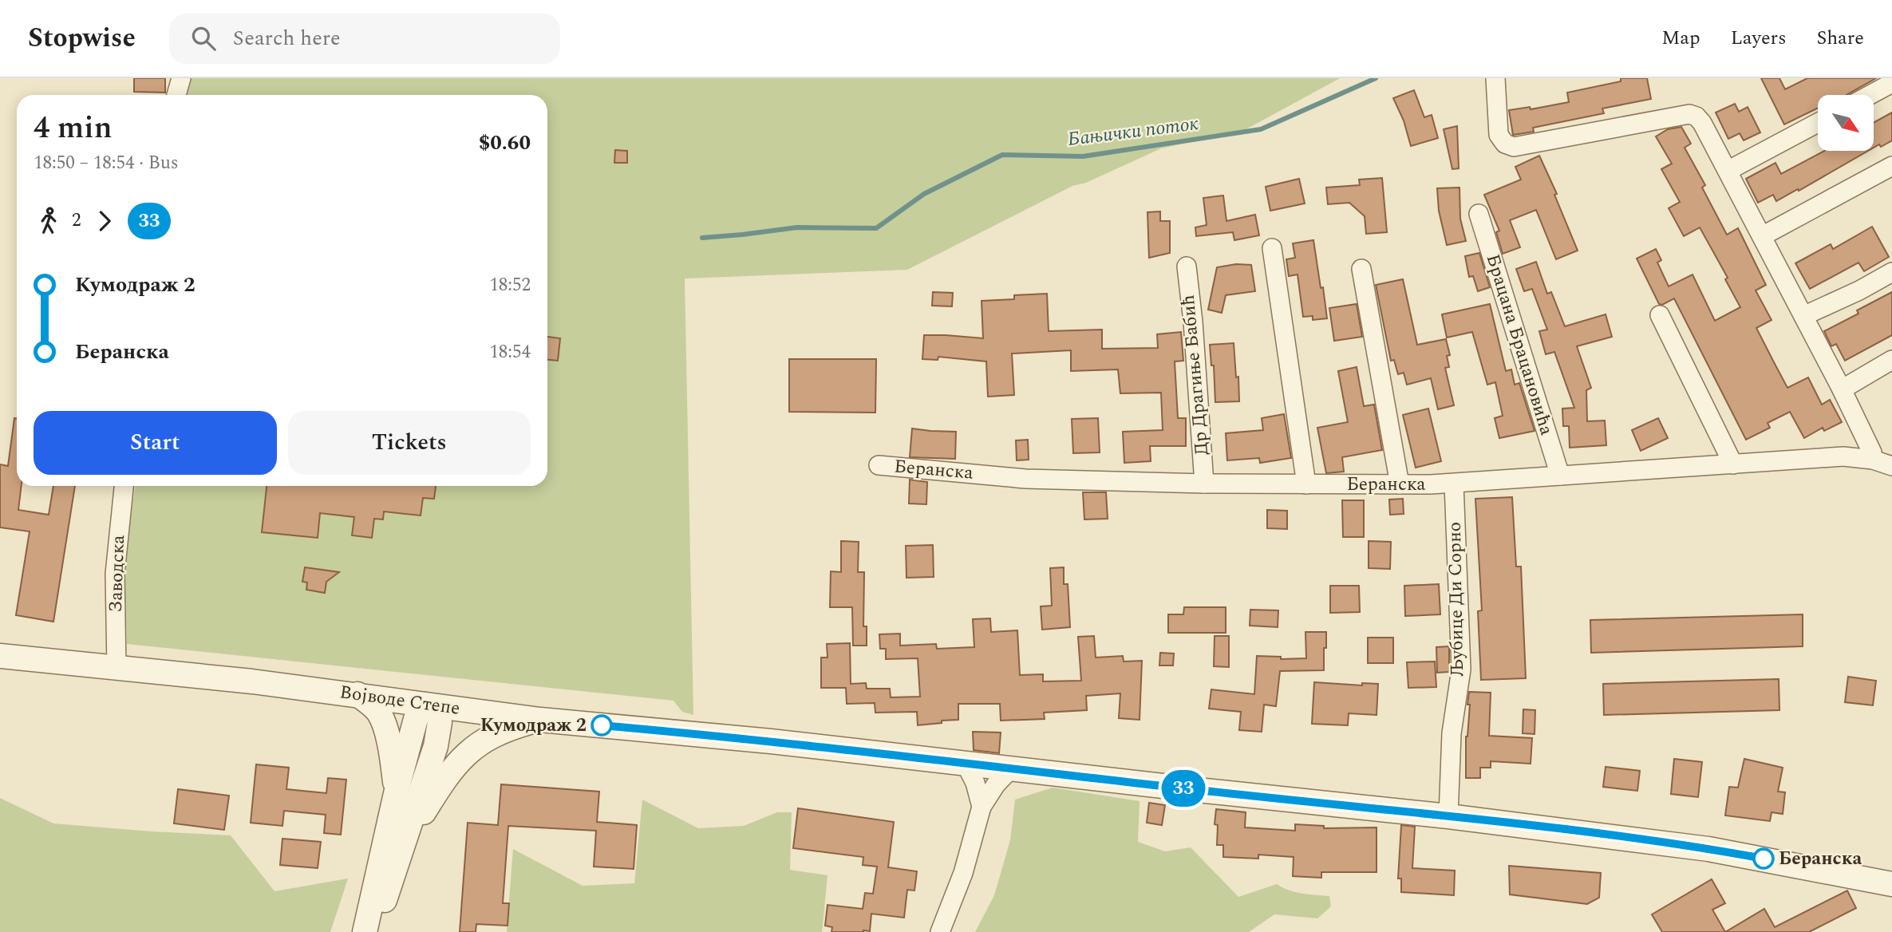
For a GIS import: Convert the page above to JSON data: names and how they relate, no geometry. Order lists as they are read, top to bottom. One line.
{"streets":{"street":["Брацана Брацановића","Др Драгиње Бабић","Беранска","Заводска","Љубице Ди Сорно","Војводе Степе"]},"crossings":[["Брацана Брацановића","Беранска"],["Др Драгиње Бабић","Беранска"],["Беранска","Љубице Ди Сорно"],["Заводска","Војводе Степе"],["Љубице Ди Сорно","Војводе Степе"]],"water":["Бањички поток"],"places":["Кумодраж 2","Беранска"],"lines":["bus line 33"],"north":"bottom right","page":{"header":"Stopwise","search":"Search here","nav":["Map","Layers","Share"],"on_map":"33","heading":["4 min","18:50 – 18:54 · Bus","$0.60"],"legs":["2","33"],"list":[{"name":"Кумодраж 2","value":"18:52"},{"name":"Беранска","value":"18:54"}],"buttons":["Start","Tickets"]}}
